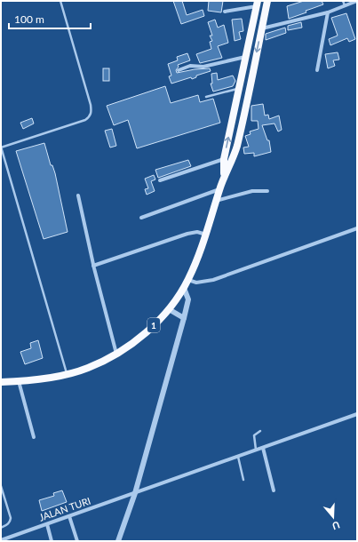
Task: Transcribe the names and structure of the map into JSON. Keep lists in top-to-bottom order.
{
  "streets": {
    "highway": ["1"],
    "street": ["JALAN TURI"]
  },
  "scale_bar": "100 m",
  "north": "bottom"
}
